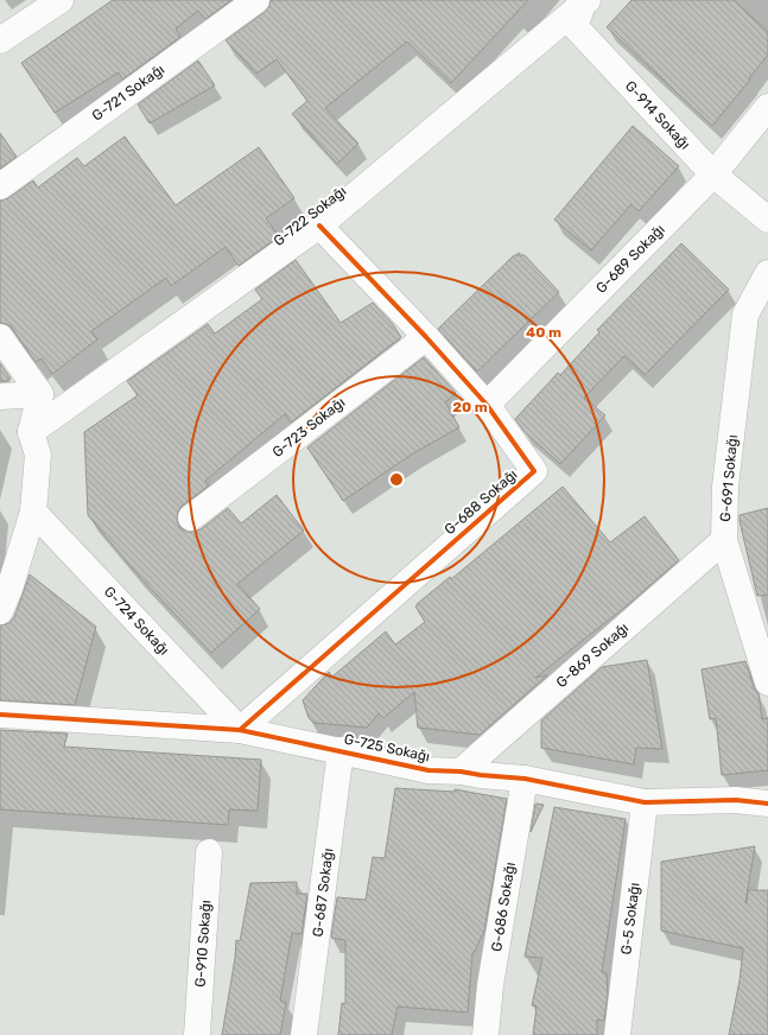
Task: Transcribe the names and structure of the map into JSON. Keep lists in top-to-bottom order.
{
  "streets": {
    "street": [
      "G-721 Sokağı",
      "G-914 Sokağı",
      "G-722 Sokağı",
      "G-689 Sokağı",
      "G-723 Sokağı",
      "G-691 Sokağı",
      "G-688 Sokağı",
      "G-724 Sokağı",
      "G-869 Sokağı",
      "G-725 Sokağı",
      "G-687 Sokağı",
      "G-686 Sokağı",
      "G-5 Sokağı",
      "G-910 Sokağı"
    ]
  },
  "crossings": [
    ["G-914 Sokağı", "G-722 Sokağı"],
    ["G-914 Sokağı", "G-689 Sokağı"],
    ["G-722 Sokağı", "G-688 Sokağı"],
    ["G-689 Sokağı", "G-688 Sokağı"],
    ["G-723 Sokağı", "G-688 Sokağı"],
    ["G-691 Sokağı", "G-869 Sokağı"],
    ["G-688 Sokağı", "G-724 Sokağı"],
    ["G-688 Sokağı", "G-725 Sokağı"],
    ["G-724 Sokağı", "G-725 Sokağı"],
    ["G-869 Sokağı", "G-725 Sokağı"],
    ["G-725 Sokağı", "G-687 Sokağı"],
    ["G-725 Sokağı", "G-686 Sokağı"],
    ["G-725 Sokağı", "G-5 Sokağı"]
  ],
  "rings": ["40 m", "20 m"]
}
